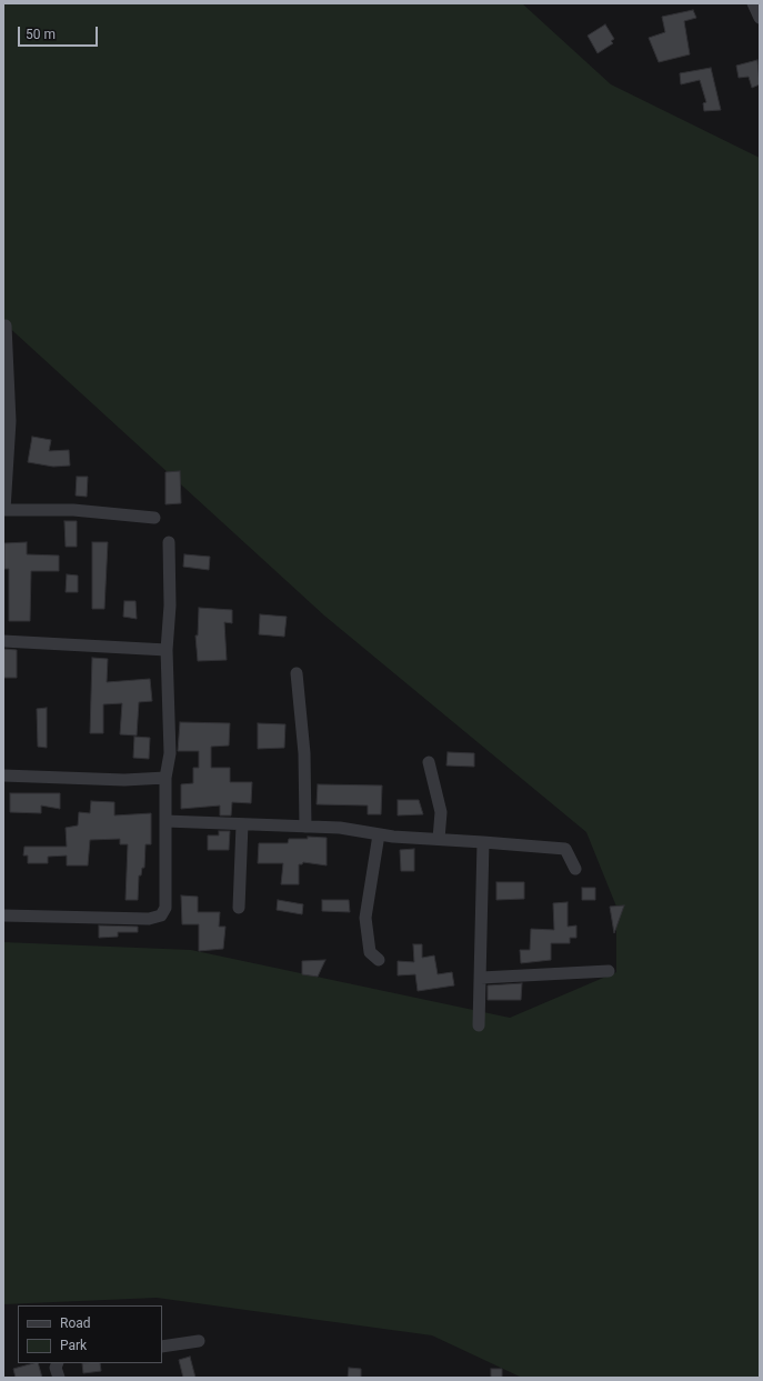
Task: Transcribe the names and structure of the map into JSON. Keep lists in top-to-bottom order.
{
  "legend": ["Road", "Park"],
  "scale_bar": "50 m"
}
